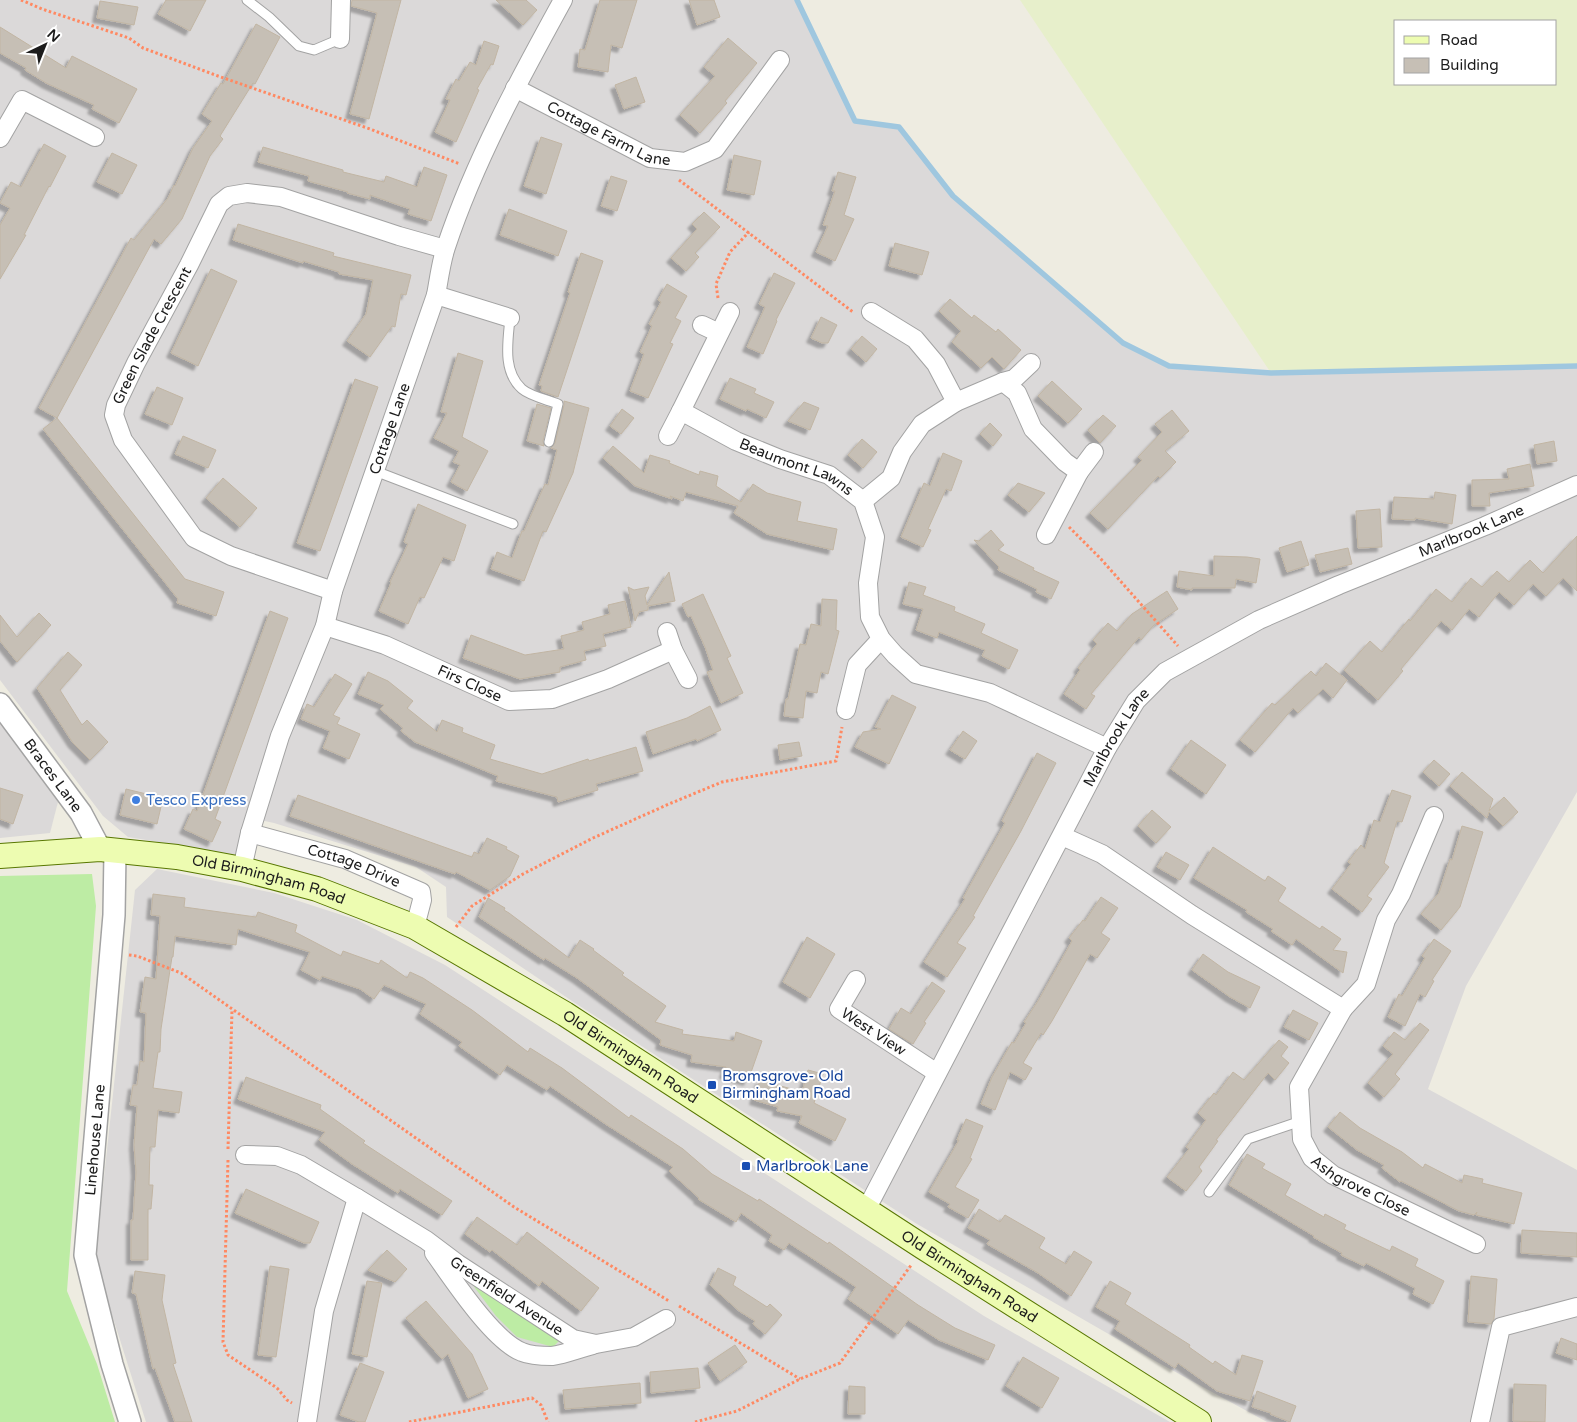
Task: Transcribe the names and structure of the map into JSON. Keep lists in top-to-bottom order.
{
  "streets": {
    "main road": ["Old Birmingham Road"],
    "street": [
      "Cottage Farm Lane",
      "Green Slade Crescent",
      "Cottage Lane",
      "Beaumont Lawns",
      "Marlbrook Lane",
      "Firs Close",
      "Braces Lane",
      "Cottage Drive",
      "West View",
      "Linehouse Lane",
      "Ashgrove Close",
      "Greenfield Avenue"
    ]
  },
  "crossings": [
    ["Cottage Farm Lane", "Cottage Lane"],
    ["Green Slade Crescent", "Cottage Lane"],
    ["Cottage Lane", "Firs Close"],
    ["Cottage Lane", "Cottage Drive"],
    ["Cottage Lane", "Old Birmingham Road"],
    ["Beaumont Lawns", "Marlbrook Lane"],
    ["Marlbrook Lane", "Old Birmingham Road"],
    ["Marlbrook Lane", "West View"],
    ["Braces Lane", "Old Birmingham Road"],
    ["Braces Lane", "Linehouse Lane"],
    ["Cottage Drive", "Old Birmingham Road"],
    ["Old Birmingham Road", "Linehouse Lane"]
  ],
  "places": {
    "other": ["Tesco Express"],
    "transit": ["Bromsgrove- Old Birmingham Road", "Marlbrook Lane"]
  },
  "legend": ["Road", "Building"],
  "north": "top right"
}
